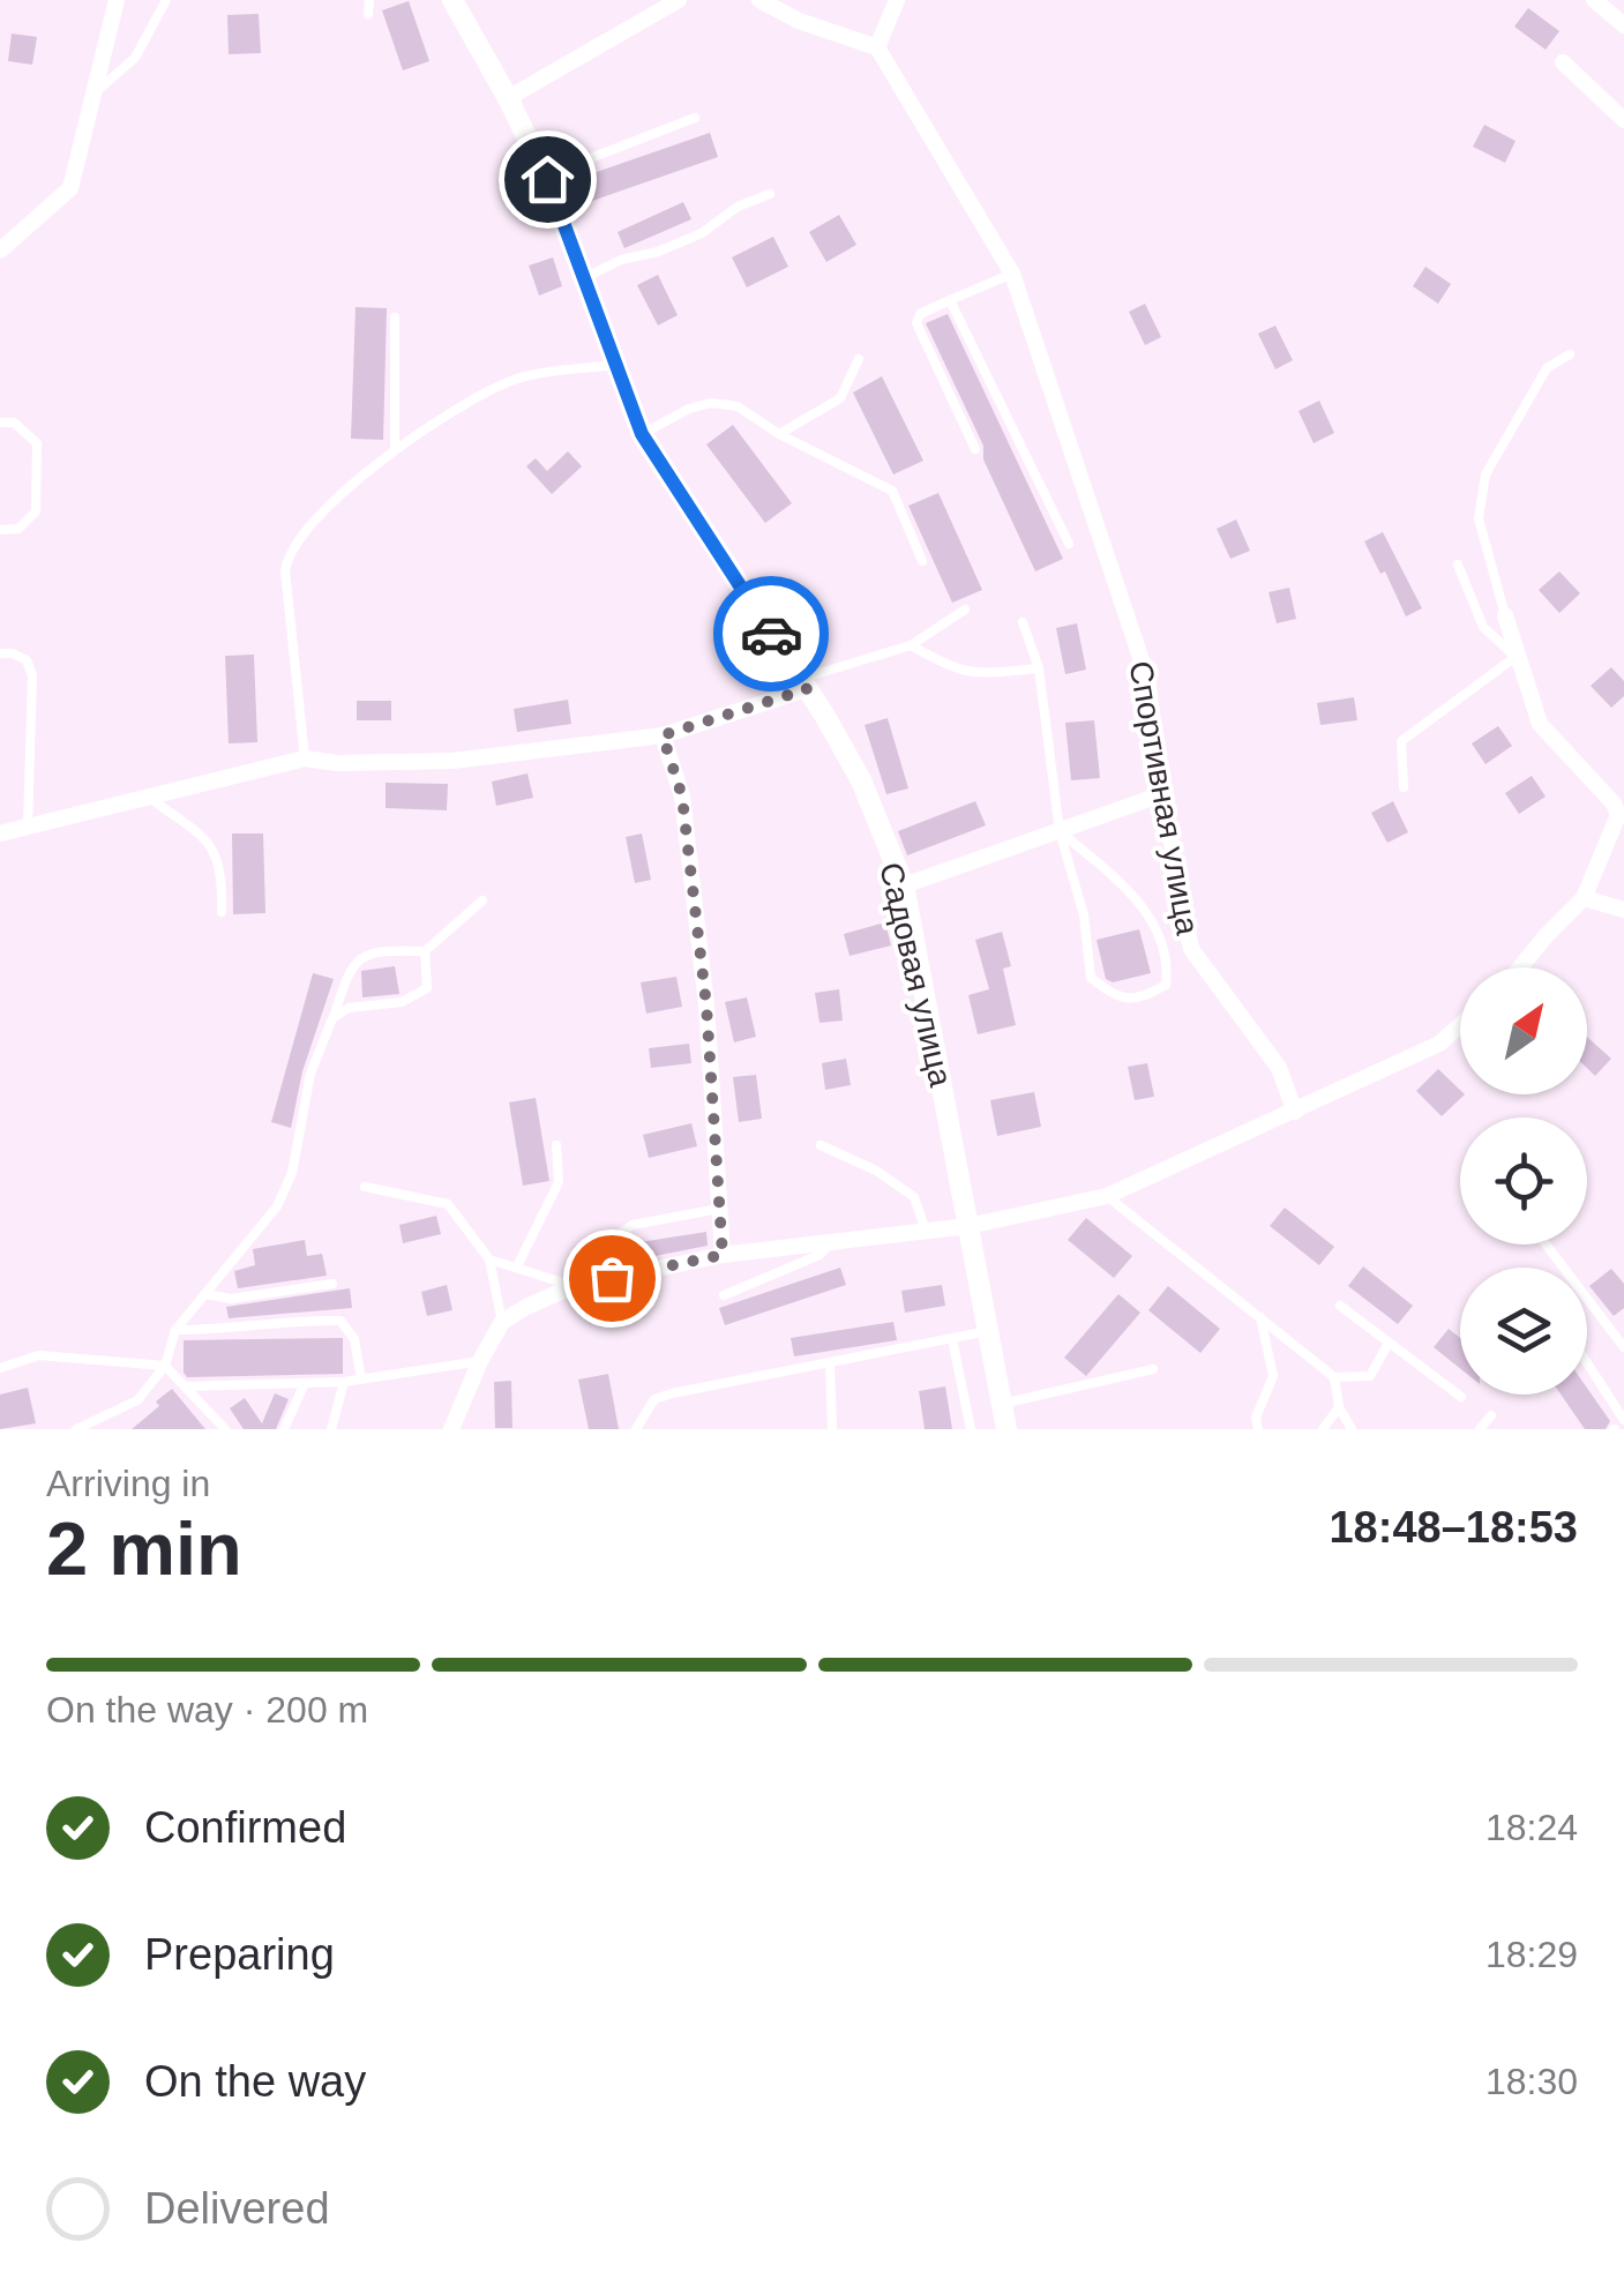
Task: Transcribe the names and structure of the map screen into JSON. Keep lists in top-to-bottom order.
{
  "streets": {
    "street": ["Спортивная улица", "Садовая улица"]
  },
  "north": "top right",
  "page": {
    "heading": ["2 min", "Arriving in", "18:48–18:53"],
    "bar": "On the way · 200 m",
    "list": [
      ["Confirmed", "18:24"],
      ["Preparing", "18:29"],
      ["On the way", "18:30"],
      "Delivered"
    ]
  }
}
